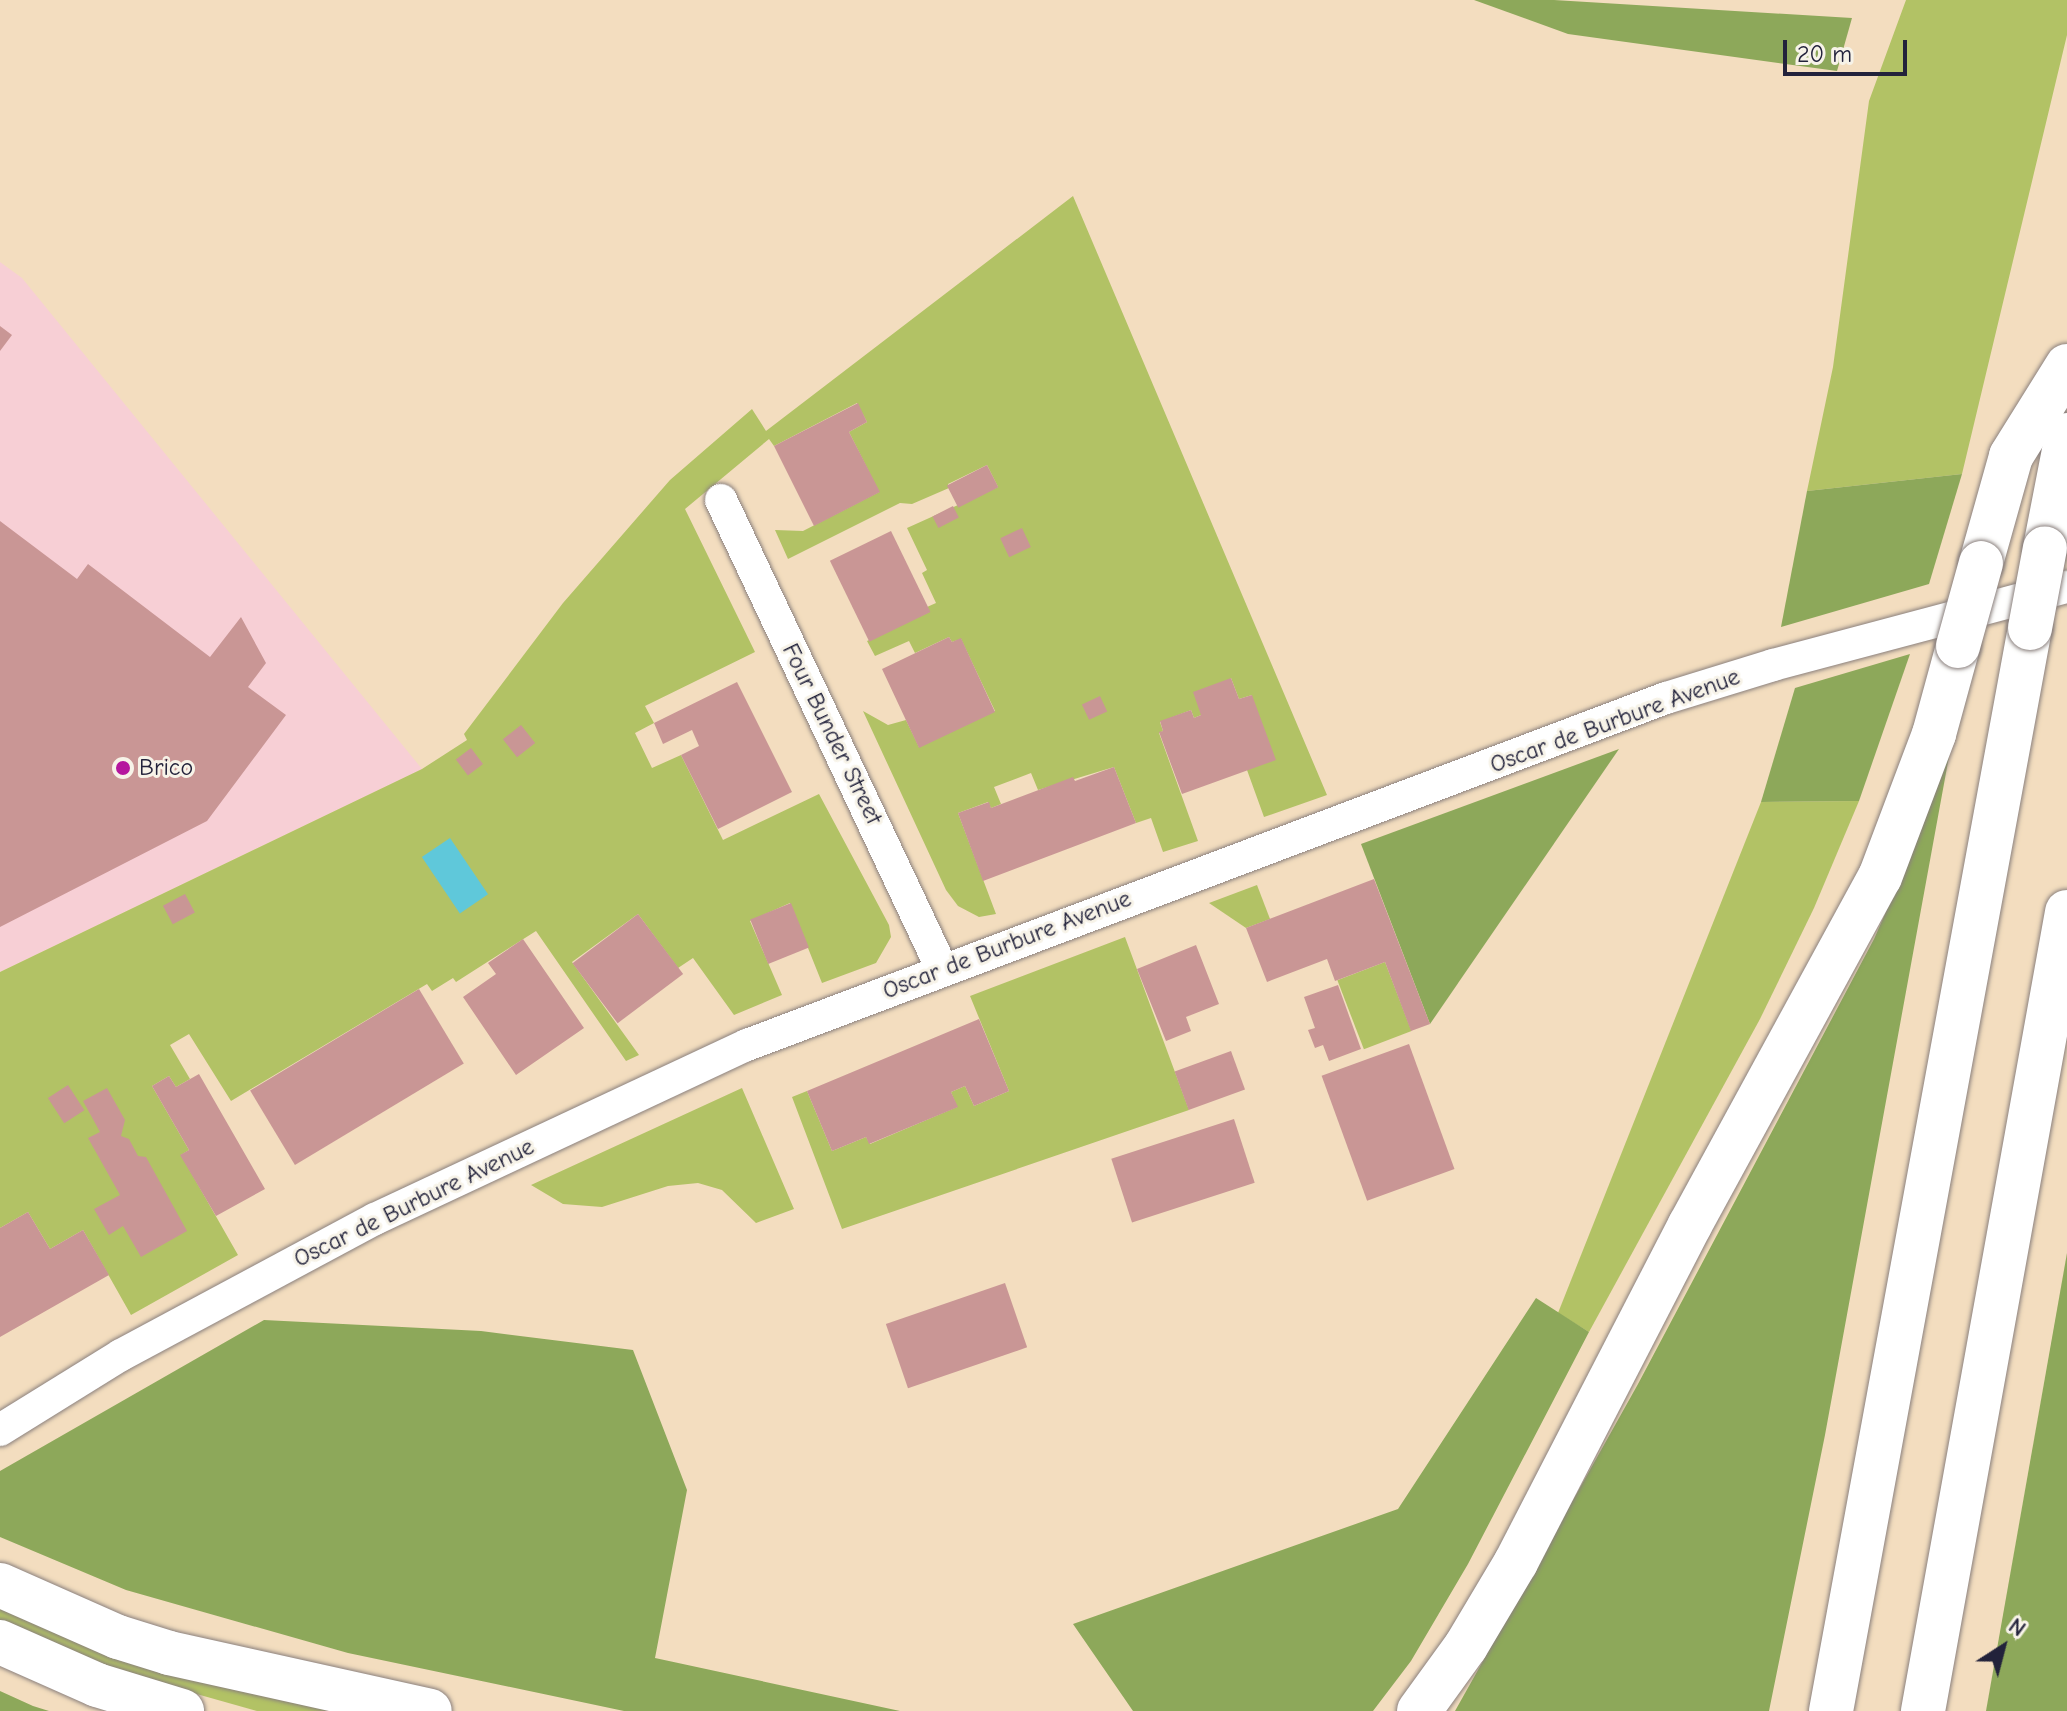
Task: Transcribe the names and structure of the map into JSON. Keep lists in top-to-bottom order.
{
  "streets": {
    "street": ["Oscar de Burbure Avenue", "Four Bunder Street"]
  },
  "crossings": [
    ["Oscar de Burbure Avenue", "Four Bunder Street"]
  ],
  "places": ["Brico"],
  "scale_bar": "20 m",
  "north": "top right"
}
